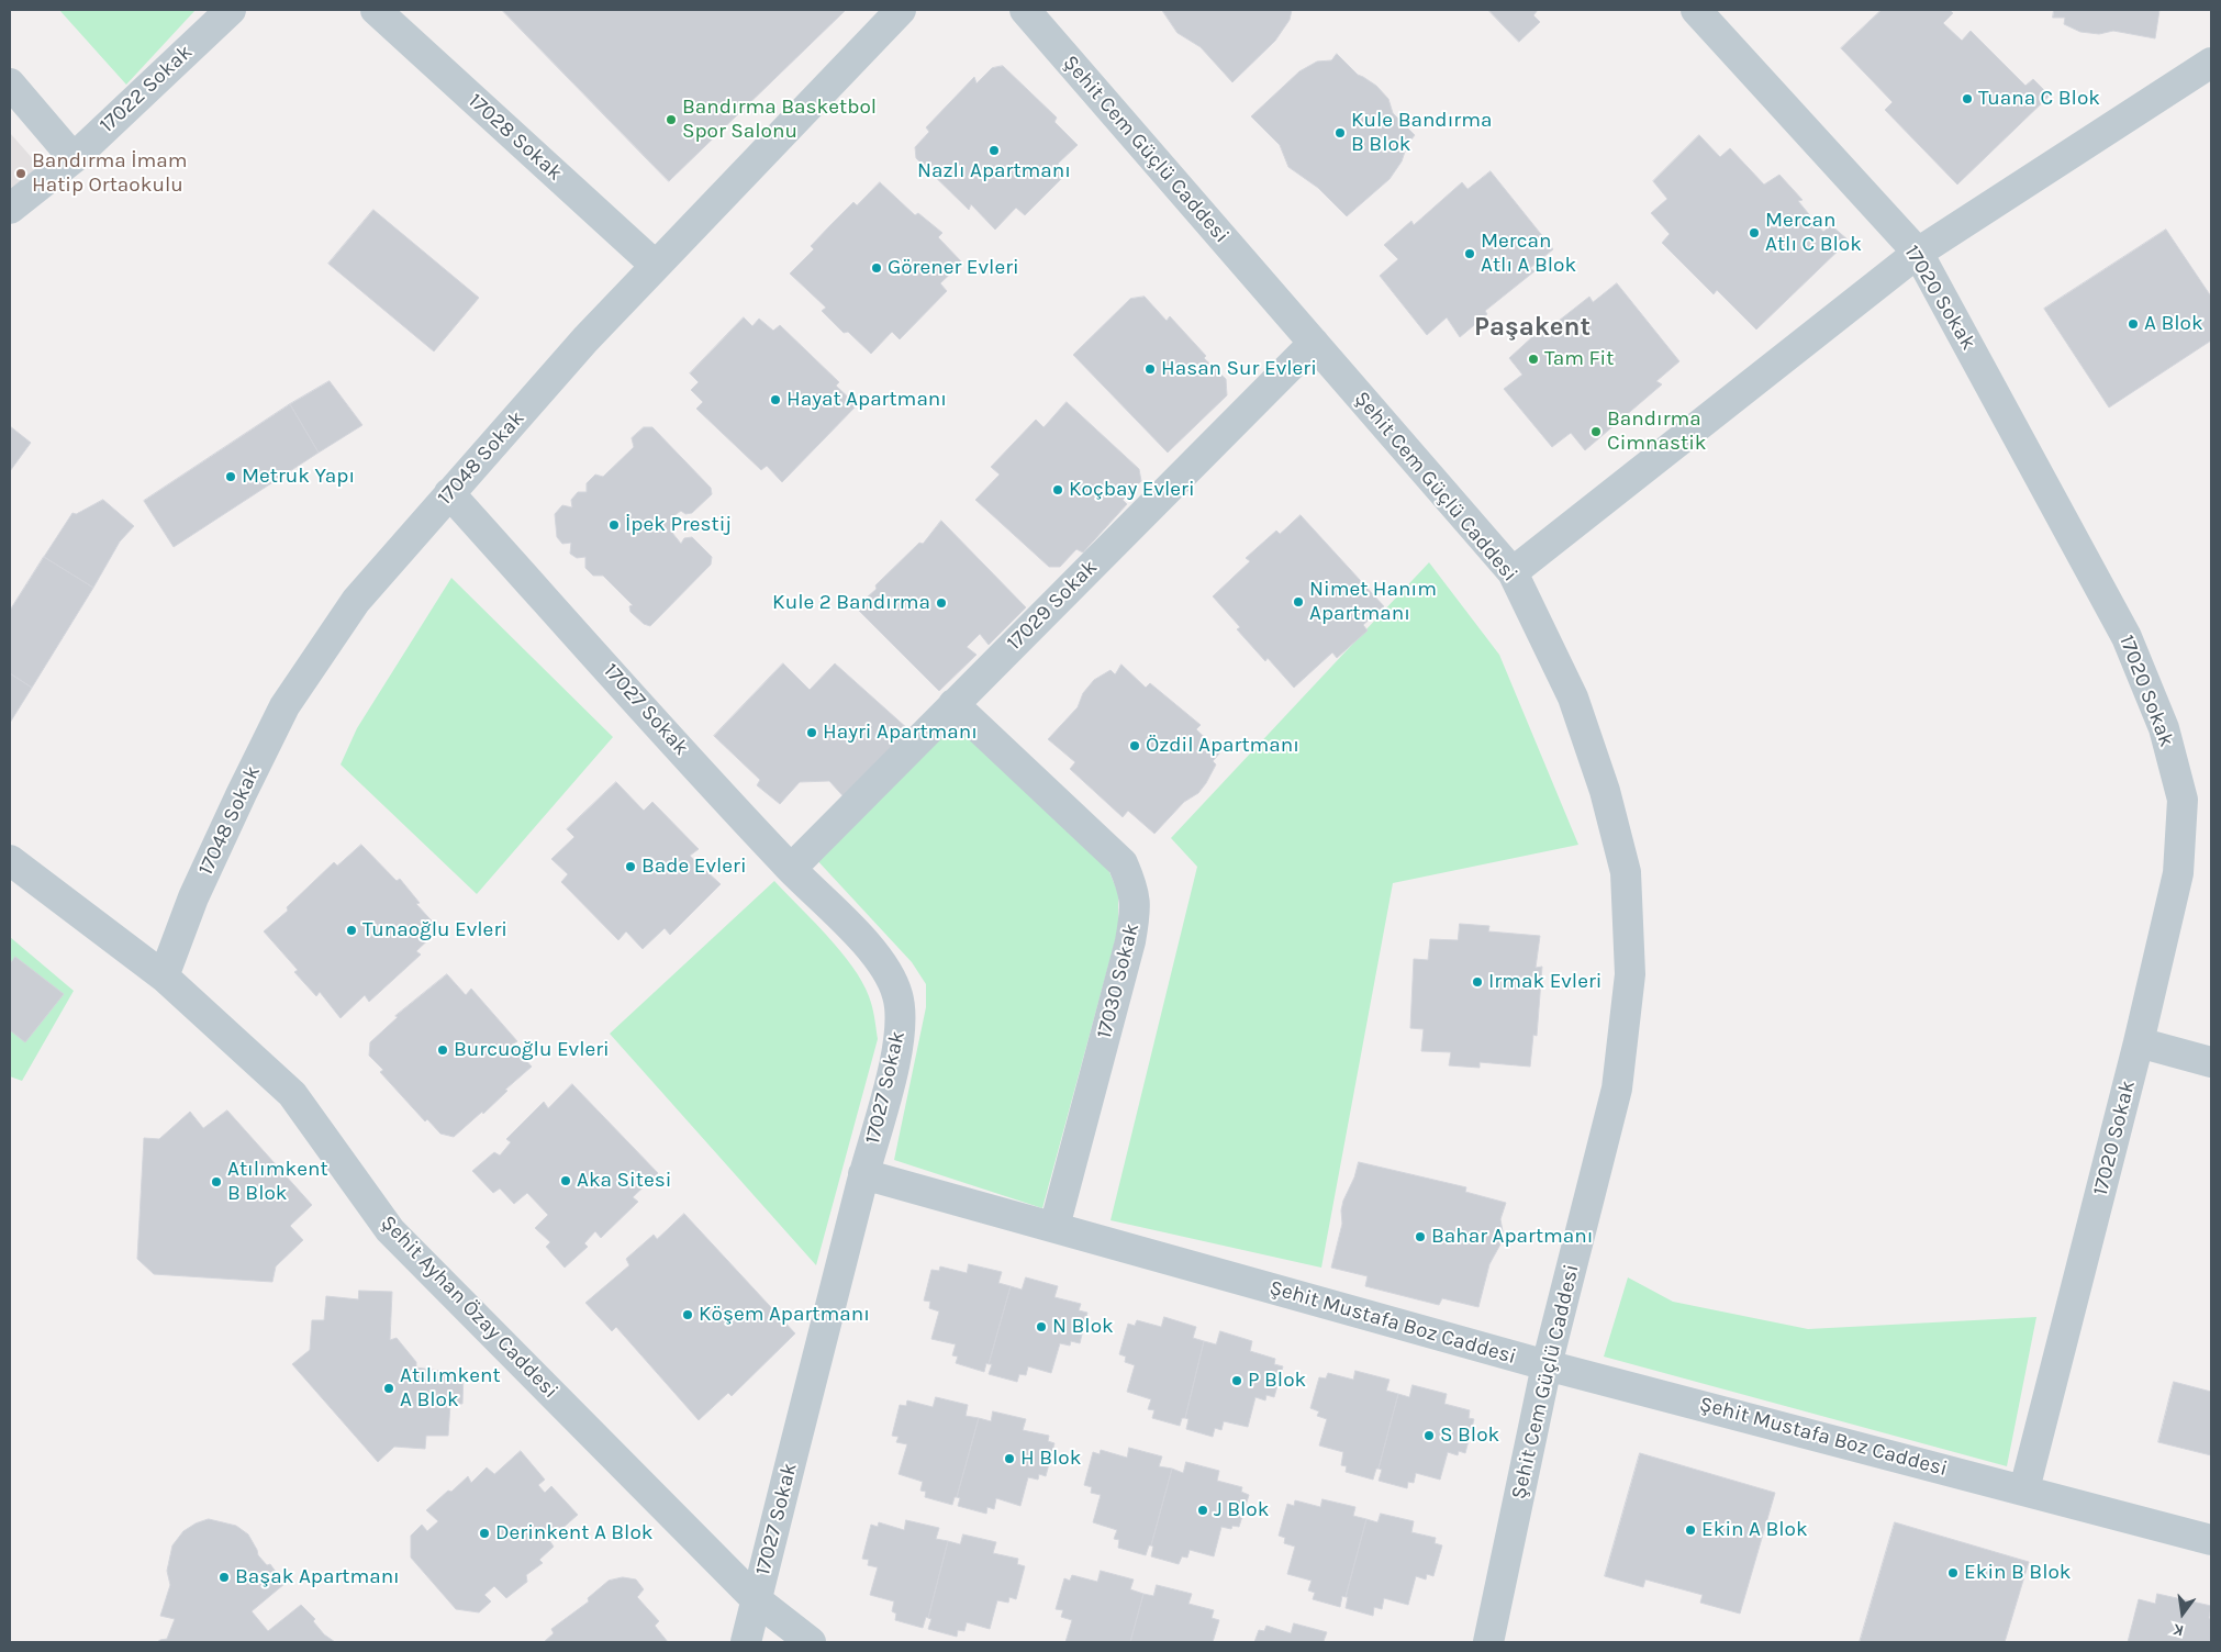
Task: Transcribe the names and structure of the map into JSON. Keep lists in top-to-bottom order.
{
  "streets": {
    "street": [
      "17022 Sokak",
      "17028 Sokak",
      "Şehit Cem Güçlü Caddesi",
      "17020 Sokak",
      "17048 Sokak",
      "17029 Sokak",
      "17027 Sokak",
      "17030 Sokak",
      "Şehit Ayhan Özay Caddesi",
      "Şehit Mustafa Boz Caddesi"
    ]
  },
  "crossings": [
    ["17028 Sokak", "17048 Sokak"],
    ["Şehit Cem Güçlü Caddesi", "17029 Sokak"],
    ["Şehit Cem Güçlü Caddesi", "Şehit Mustafa Boz Caddesi"],
    ["17020 Sokak", "Şehit Mustafa Boz Caddesi"],
    ["17048 Sokak", "17027 Sokak"],
    ["17048 Sokak", "Şehit Ayhan Özay Caddesi"],
    ["17029 Sokak", "17027 Sokak"],
    ["17029 Sokak", "17030 Sokak"],
    ["17027 Sokak", "Şehit Ayhan Özay Caddesi"],
    ["17027 Sokak", "Şehit Mustafa Boz Caddesi"],
    ["17030 Sokak", "Şehit Mustafa Boz Caddesi"]
  ],
  "districts": ["Paşakent"],
  "places": [
    "Tuana C Blok",
    "Bandırma Basketbol Spor Salonu",
    "Kule Bandırma B Blok",
    "Nazlı Apartmanı",
    "Bandırma İmam Hatip Ortaokulu",
    "Mercan Atlı C Blok",
    "Mercan Atlı A Blok",
    "Görener Evleri",
    "A Blok",
    "Tam Fit",
    "Hasan Sur Evleri",
    "Hayat Apartmanı",
    "Bandırma Cimnastik",
    "Metruk Yapı",
    "Koçbay Evleri",
    "İpek Prestij",
    "Nimet Hanım Apartmanı",
    "Kule 2 Bandırma",
    "Hayri Apartmanı",
    "Özdil Apartmanı",
    "Bade Evleri",
    "Tunaoğlu Evleri",
    "Irmak Evleri",
    "Burcuoğlu Evleri",
    "Aka Sitesi",
    "Atılımkent B Blok",
    "Bahar Apartmanı",
    "Köşem Apartmanı",
    "N Blok",
    "P Blok",
    "Atılımkent A Blok",
    "S Blok",
    "H Blok",
    "J Blok",
    "Ekin A Blok",
    "Derinkent A Blok",
    "Ekin B Blok",
    "Başak Apartmanı"
  ],
  "north": "bottom"
}
